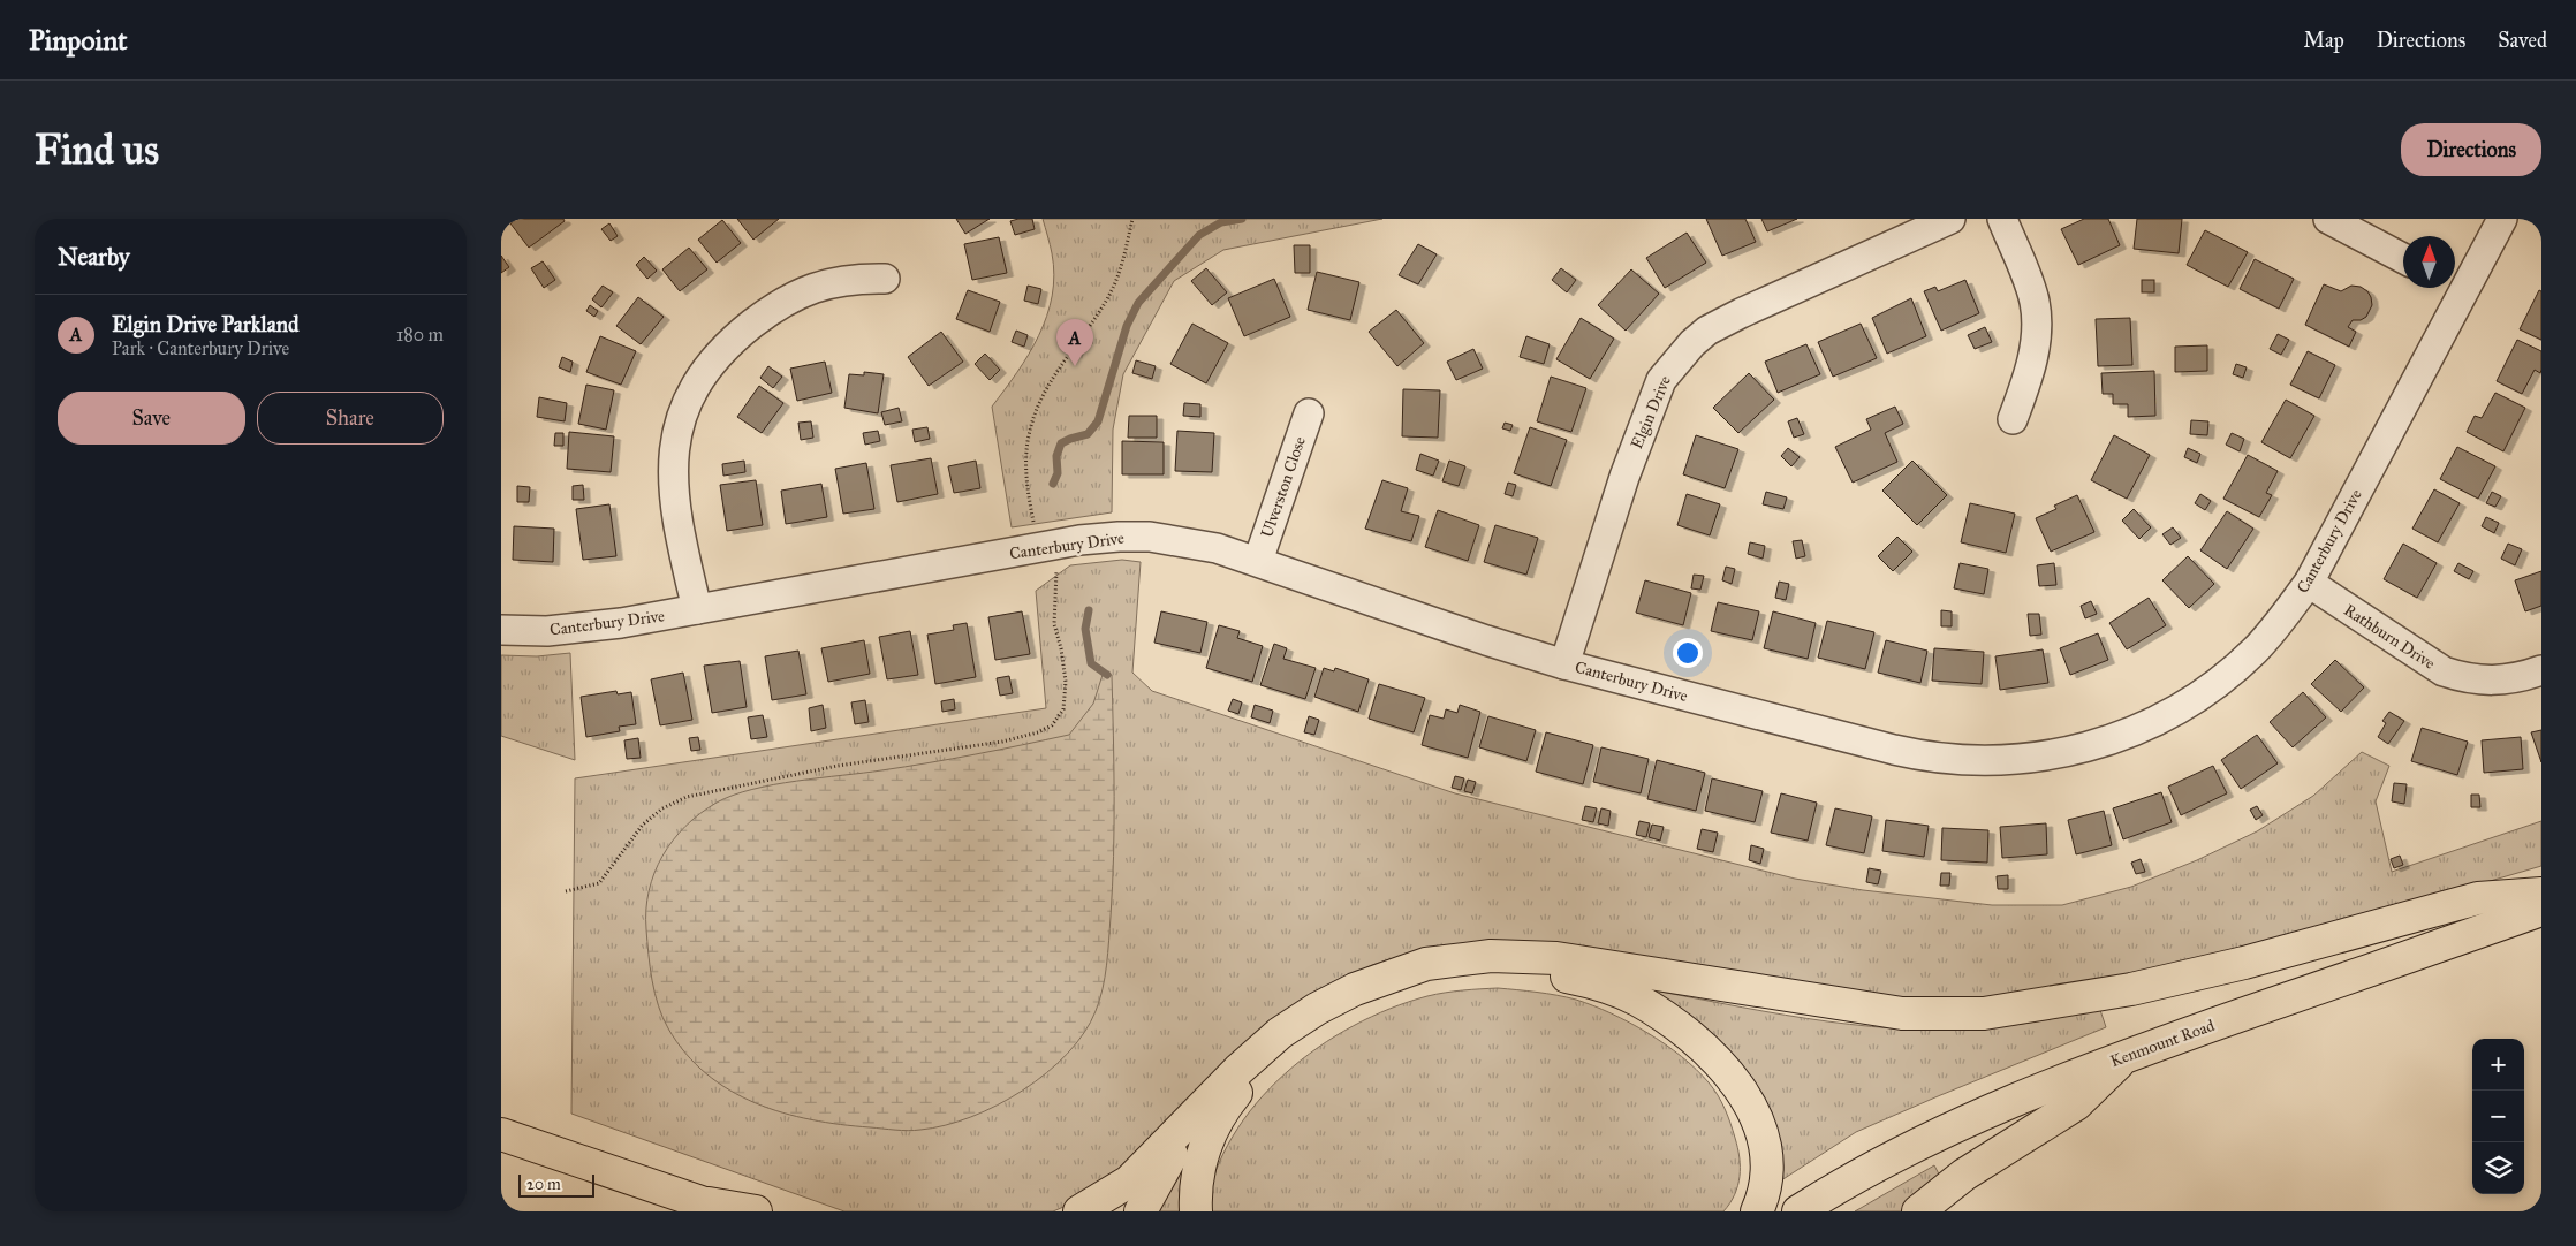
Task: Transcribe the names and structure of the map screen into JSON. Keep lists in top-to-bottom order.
{
  "streets": {
    "main road": ["Kenmount Road"],
    "street": [
      "Elgin Drive",
      "Ulverston Close",
      "Canterbury Drive",
      "Rathburn Drive"
    ]
  },
  "crossings": [
    ["Elgin Drive", "Canterbury Drive"],
    ["Ulverston Close", "Canterbury Drive"],
    ["Canterbury Drive", "Rathburn Drive"]
  ],
  "scale_bar": "20 m",
  "north": "top",
  "page": {
    "header": "Pinpoint",
    "nav": ["Map", "Directions", "Saved"],
    "buttons": [
      "Directions",
      ["Save", "Share"]
    ],
    "title": "Find us",
    "heading": "Nearby",
    "list": [
      {
        "mark": "A",
        "name": "Elgin Drive Parkland",
        "note": "Park · Canterbury Drive",
        "value": "180 m"
      }
    ],
    "pins": "A",
    "map_buttons": ["+", "−"],
    "scale": "20 m"
  }
}
